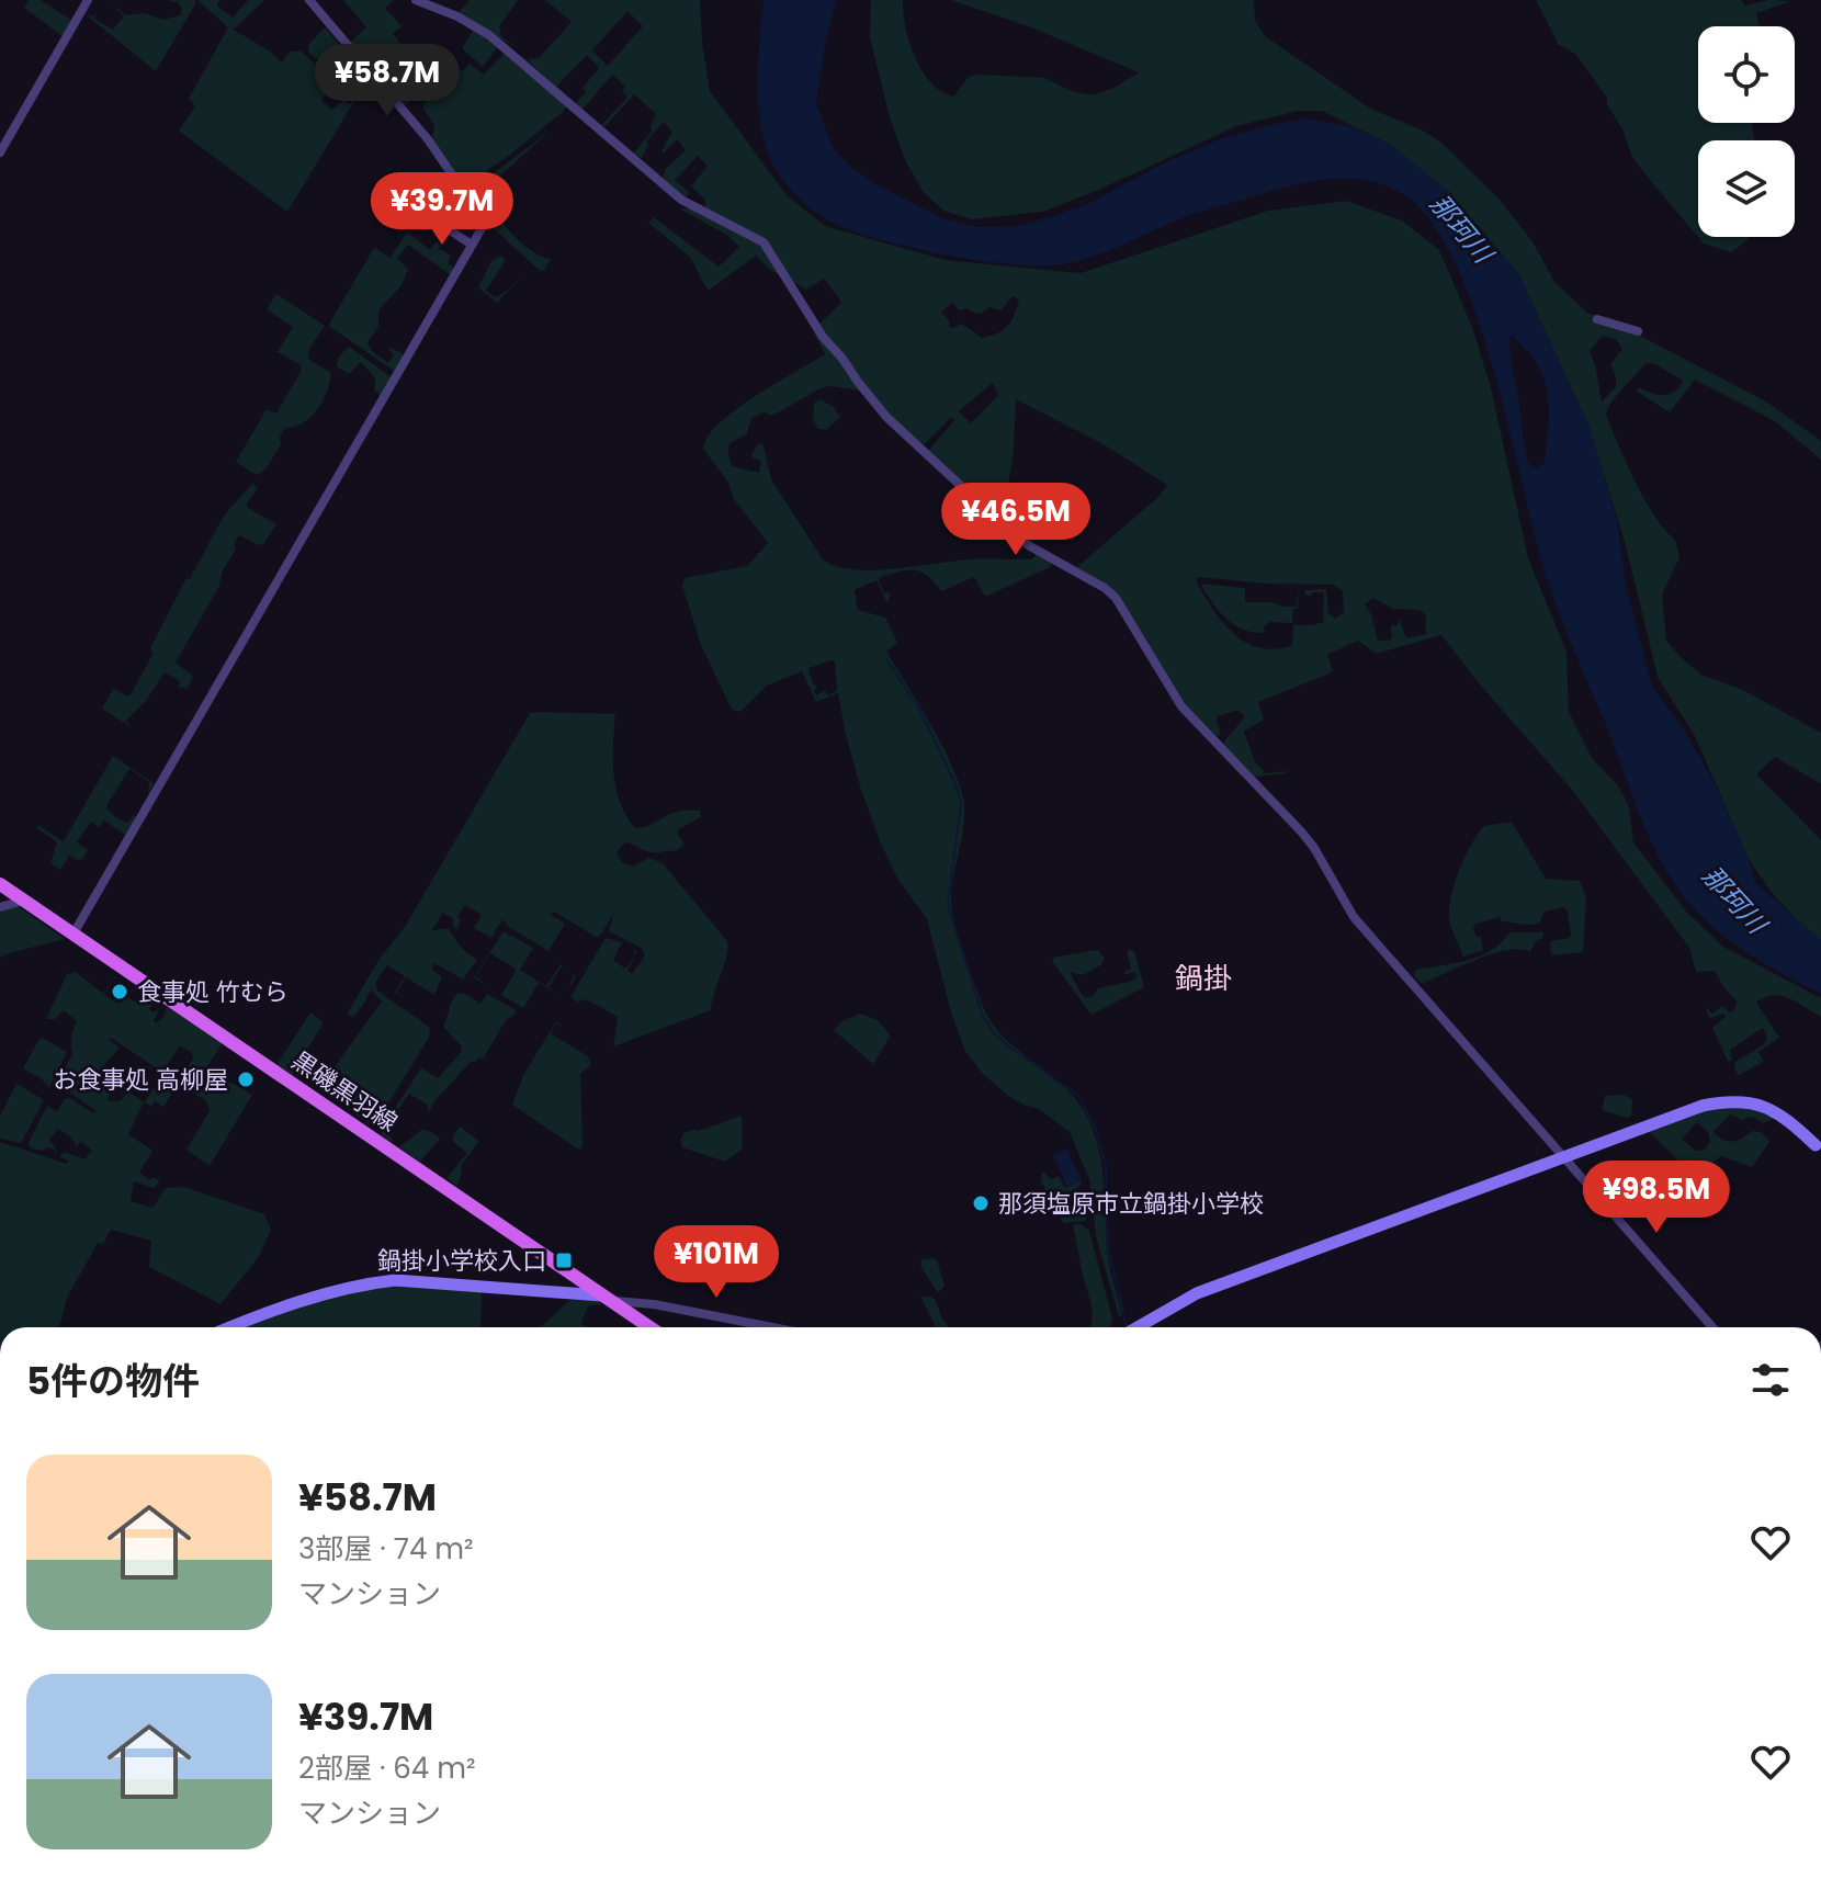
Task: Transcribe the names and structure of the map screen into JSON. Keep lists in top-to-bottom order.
{
  "streets": {
    "main road": ["黒磯黒羽線"]
  },
  "districts": ["鍋掛"],
  "water": ["那珂川"],
  "places": {
    "other": ["食事処 竹むら", "お食事処 高柳屋", "那須塩原市立鍋掛小学校"],
    "transit": ["鍋掛小学校入口"]
  },
  "page": {
    "price": [
      "¥58.7M",
      "¥39.7M",
      "¥46.5M",
      "¥98.5M",
      "¥101M"
    ],
    "heading": "5件の物件",
    "list": [
      {
        "name": "¥58.7M",
        "note": "3部屋 · 74 m² · マンション"
      },
      {
        "name": "¥39.7M",
        "note": "2部屋 · 64 m² · マンション"
      }
    ]
  }
}
